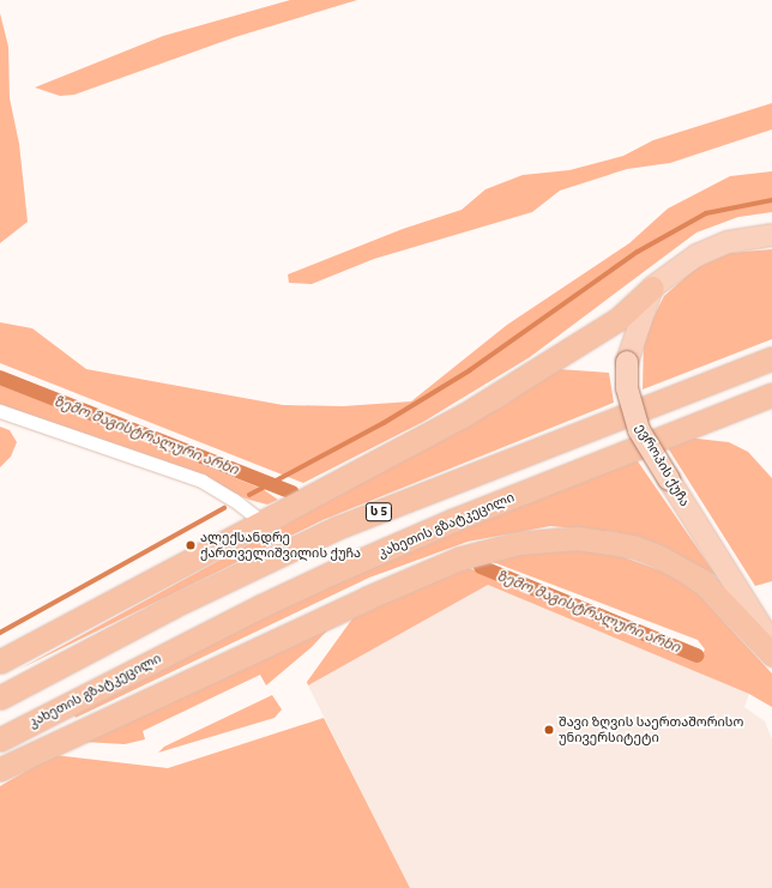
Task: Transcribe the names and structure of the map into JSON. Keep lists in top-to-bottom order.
{
  "streets": {
    "highway": ["ს 5", "კახეთის გზატკეცილი"],
    "main road": ["ევროპის ქუჩა"]
  },
  "water": ["ზემო მაგისტრალური არხი"],
  "places": ["ალექსანდრე ქართველიშვილის ქუჩა", "შავი ზღვის საერთაშორისო უნივერსიტეტი"]
}
